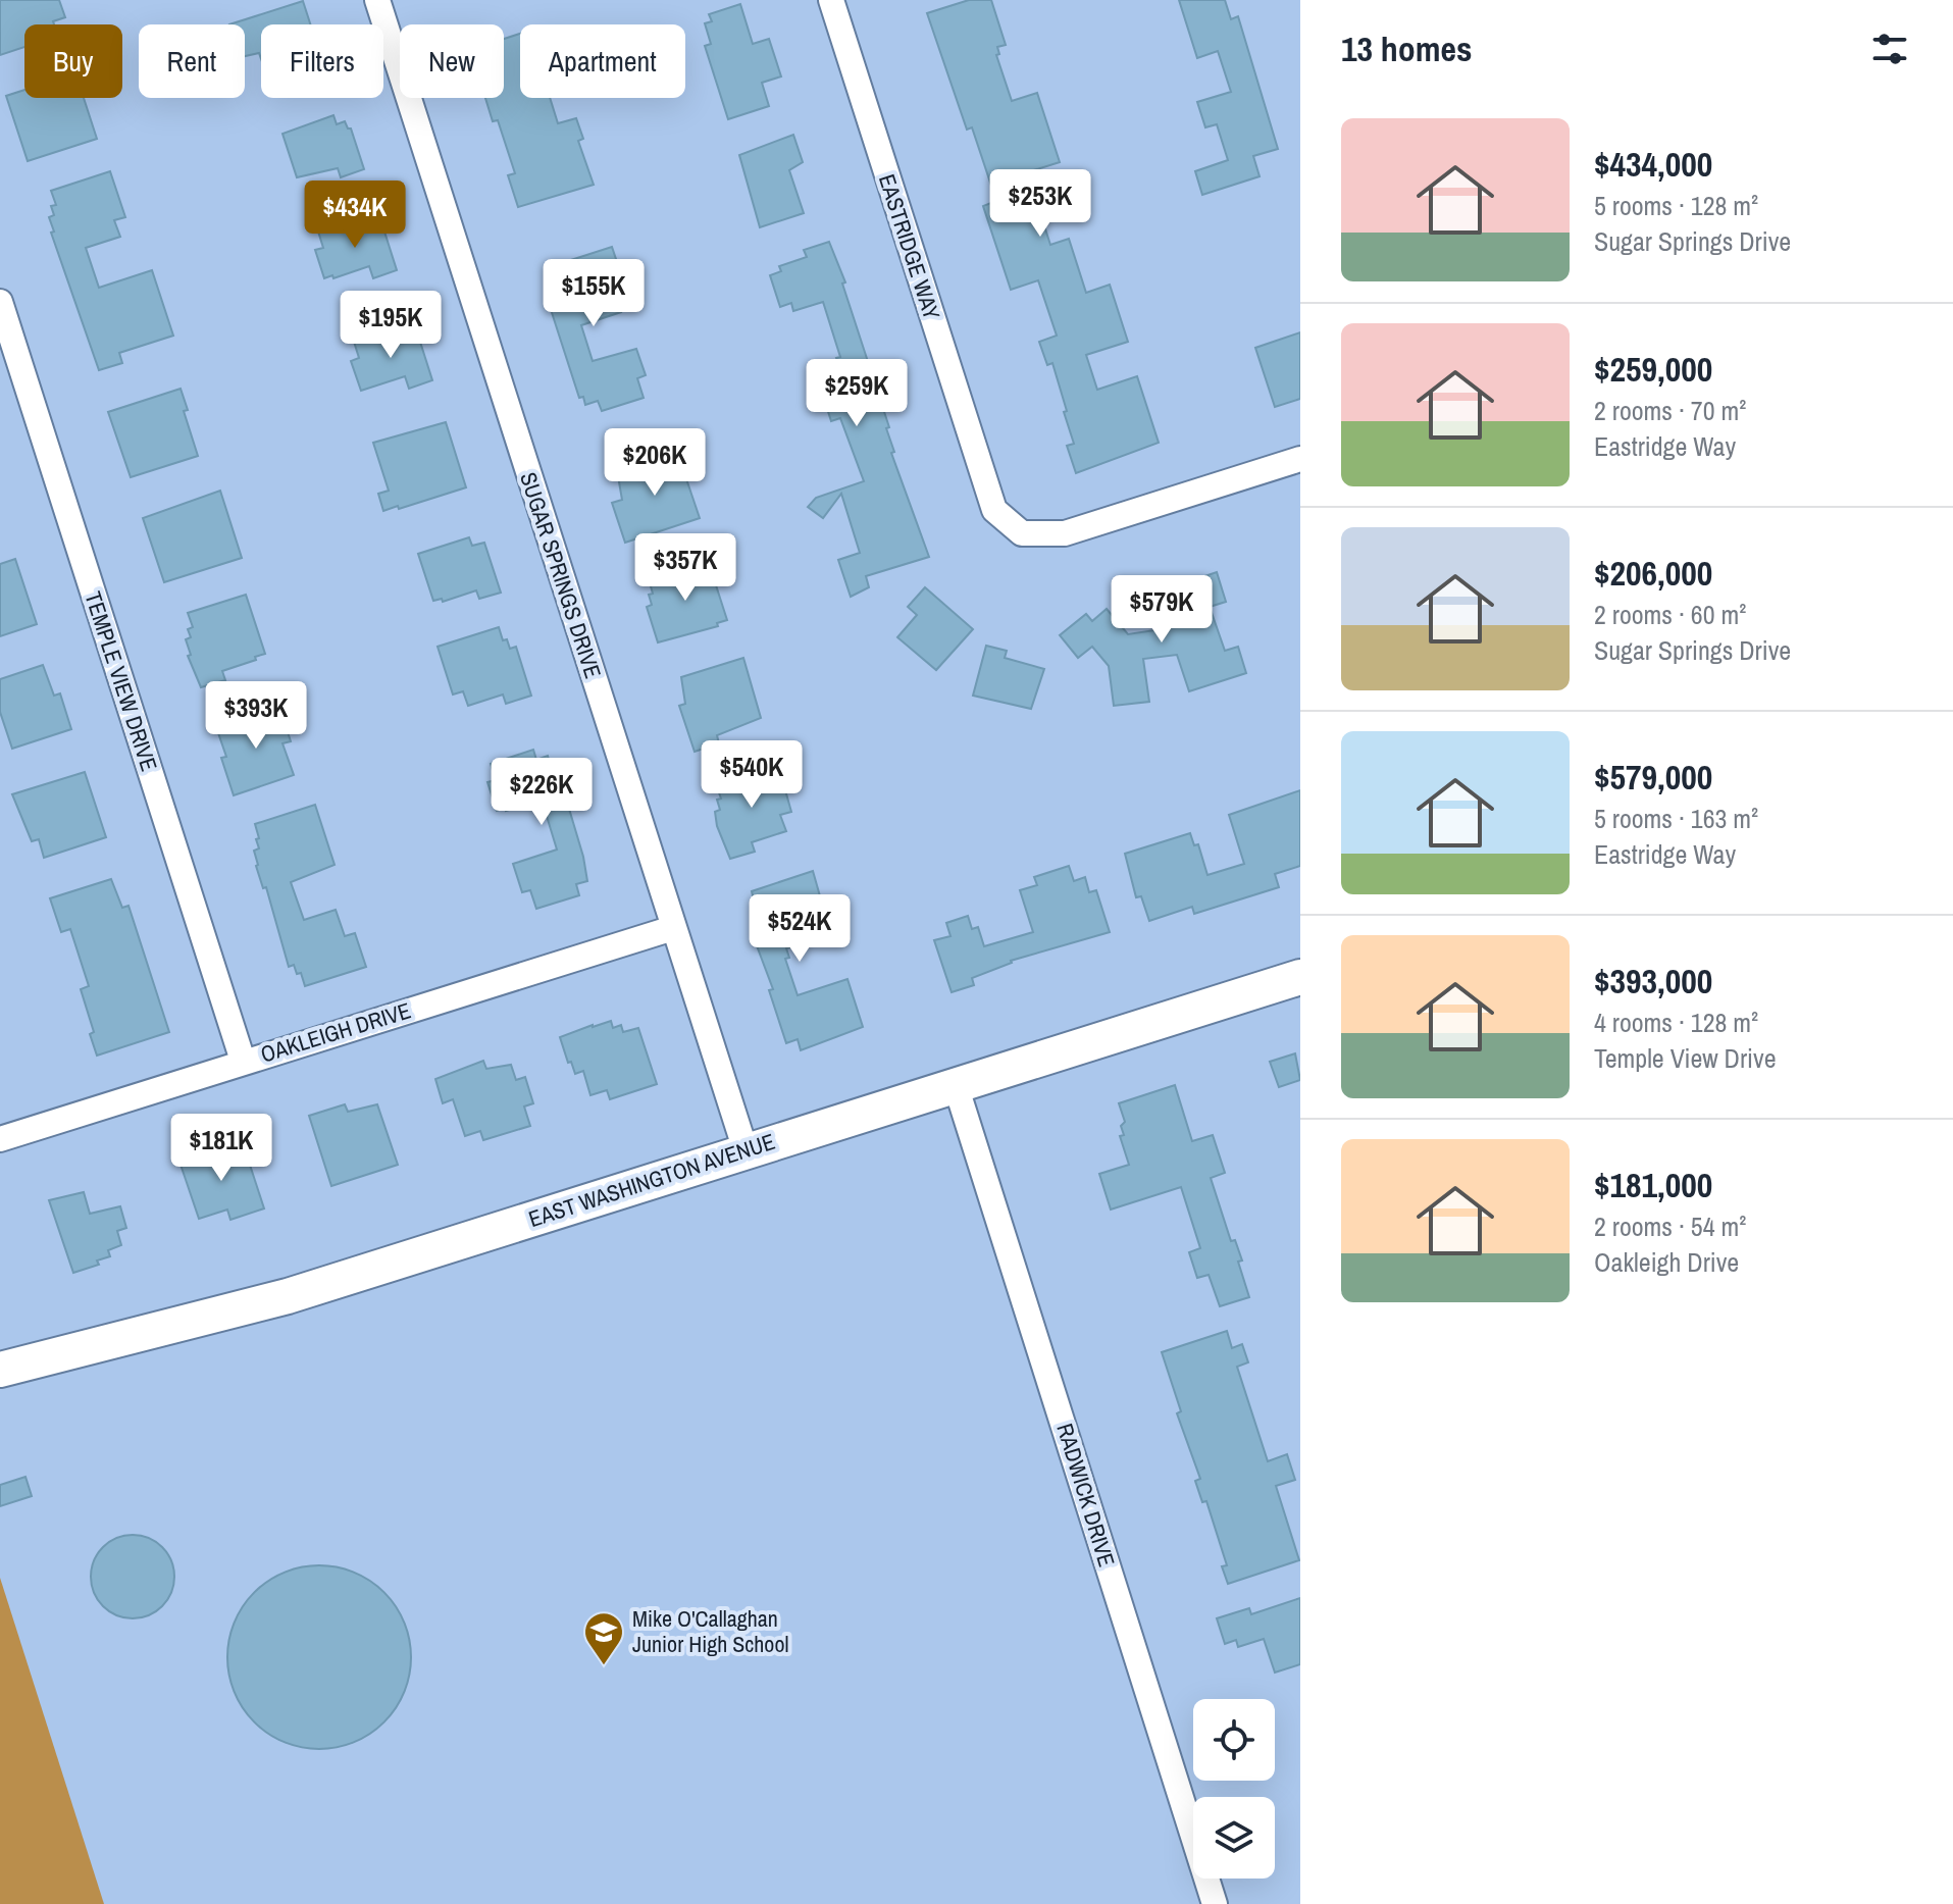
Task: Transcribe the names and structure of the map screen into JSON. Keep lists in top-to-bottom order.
{
  "streets": {
    "street": [
      "EASTRIDGE WAY",
      "SUGAR SPRINGS DRIVE",
      "TEMPLE VIEW DRIVE",
      "OAKLEIGH DRIVE",
      "EAST WASHINGTON AVENUE",
      "RADWICK DRIVE"
    ]
  },
  "crossings": [
    ["SUGAR SPRINGS DRIVE", "OAKLEIGH DRIVE"],
    ["SUGAR SPRINGS DRIVE", "EAST WASHINGTON AVENUE"],
    ["TEMPLE VIEW DRIVE", "OAKLEIGH DRIVE"],
    ["EAST WASHINGTON AVENUE", "RADWICK DRIVE"]
  ],
  "places": {
    "school or university": ["Mike O'Callaghan Junior High School"]
  },
  "page": {
    "heading": "13 homes",
    "chip": [
      "Buy",
      "Rent",
      "Filters",
      "New",
      "Apartment"
    ],
    "list": [
      {
        "name": "$434,000",
        "note": "5 rooms · 128 m² · Sugar Springs Drive"
      },
      {
        "name": "$259,000",
        "note": "2 rooms · 70 m² · Eastridge Way"
      },
      {
        "name": "$206,000",
        "note": "2 rooms · 60 m² · Sugar Springs Drive"
      },
      {
        "name": "$579,000",
        "note": "5 rooms · 163 m² · Eastridge Way"
      },
      {
        "name": "$393,000",
        "note": "4 rooms · 128 m² · Temple View Drive"
      },
      {
        "name": "$181,000",
        "note": "2 rooms · 54 m² · Oakleigh Drive"
      }
    ],
    "price": [
      "$253K",
      "$434K",
      "$155K",
      "$195K",
      "$259K",
      "$206K",
      "$357K",
      "$579K",
      "$393K",
      "$540K",
      "$226K",
      "$524K",
      "$181K"
    ]
  }
}
